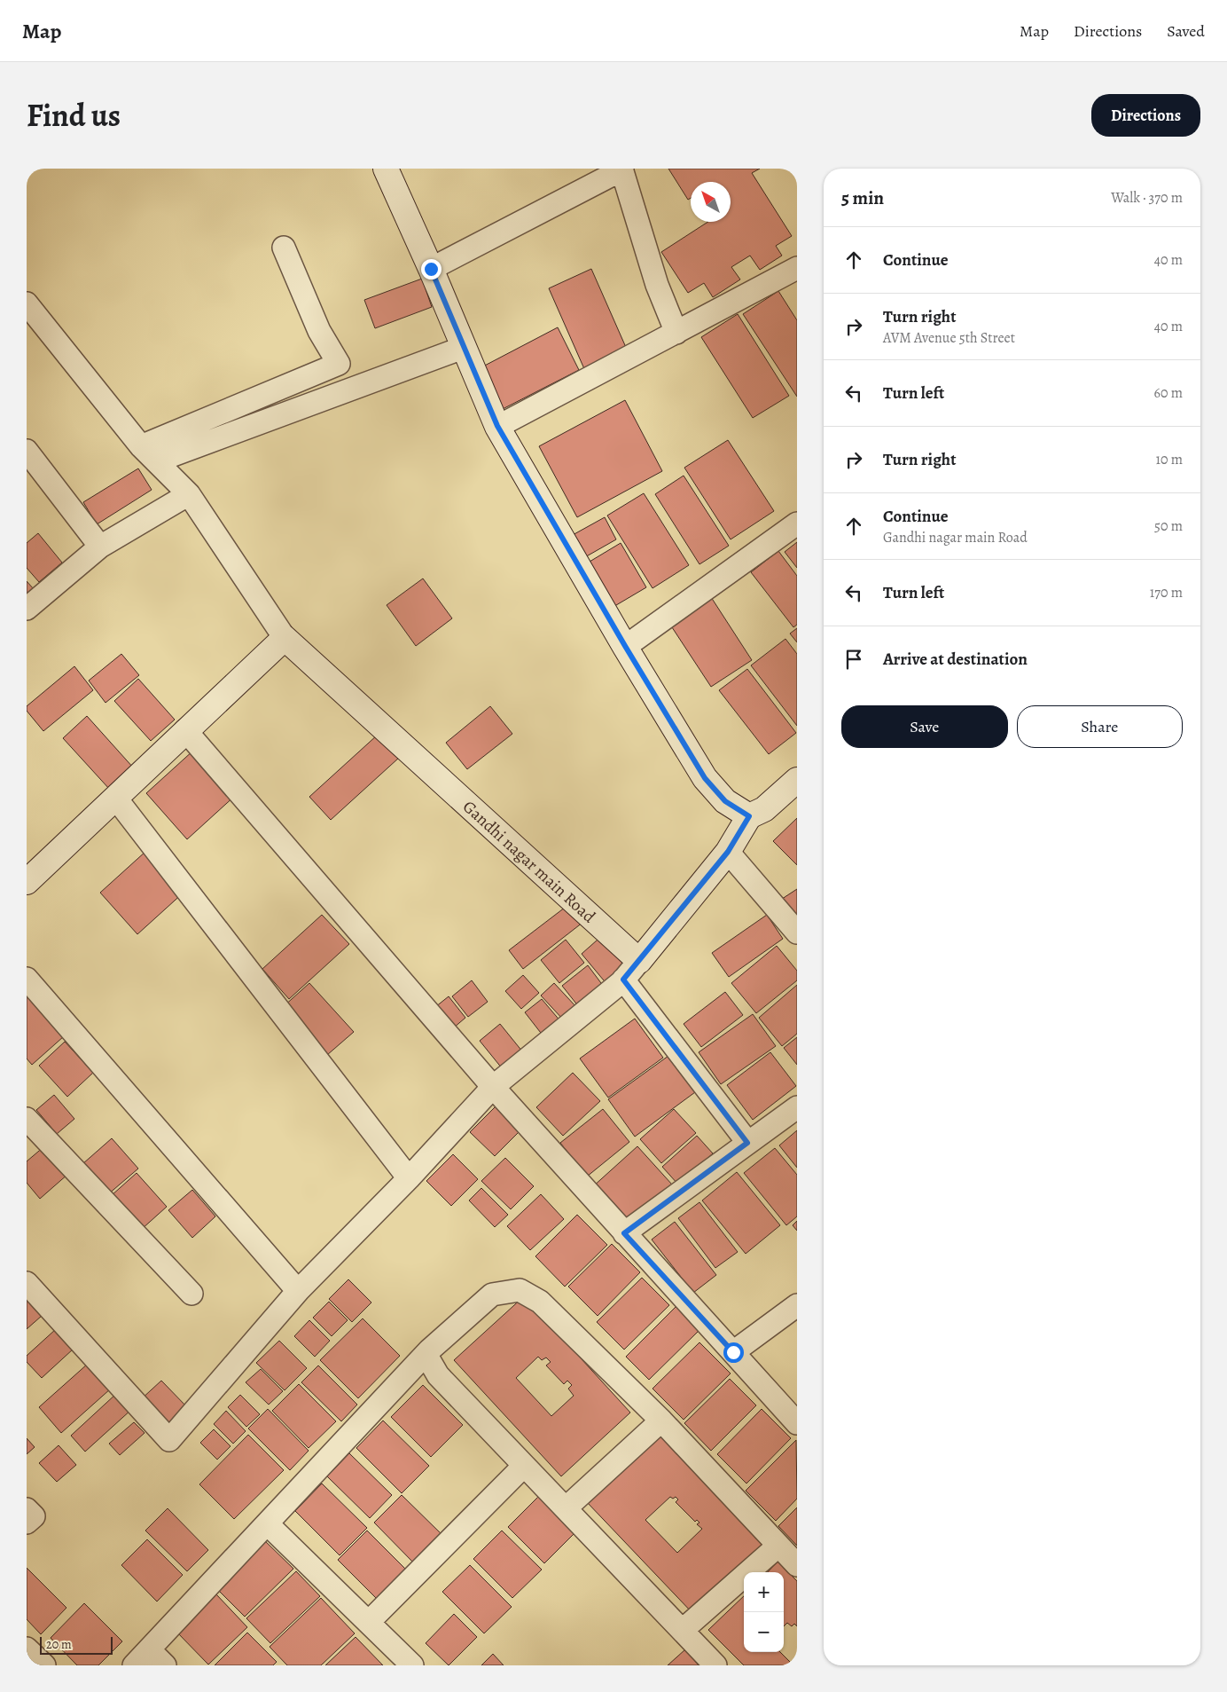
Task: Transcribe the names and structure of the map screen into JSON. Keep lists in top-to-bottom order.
{
  "streets": {
    "street": ["Gandhi nagar main Road"]
  },
  "scale_bar": "20 m",
  "north": "top left",
  "page": {
    "header": "Map",
    "nav": ["Map", "Directions", "Saved"],
    "title": "Find us",
    "buttons": [
      "Directions",
      ["Save", "Share"]
    ],
    "heading": ["5 min", "Walk · 370 m"],
    "list": [
      ["Continue", "40 m"],
      ["Turn right", "AVM Avenue 5th Street", "40 m"],
      ["Turn left", "60 m"],
      ["Turn right", "10 m"],
      ["Continue", "Gandhi nagar main Road", "50 m"],
      ["Turn left", "170 m"],
      "Arrive at destination"
    ],
    "map_buttons": ["+", "−"],
    "scale": "20 m"
  }
}
